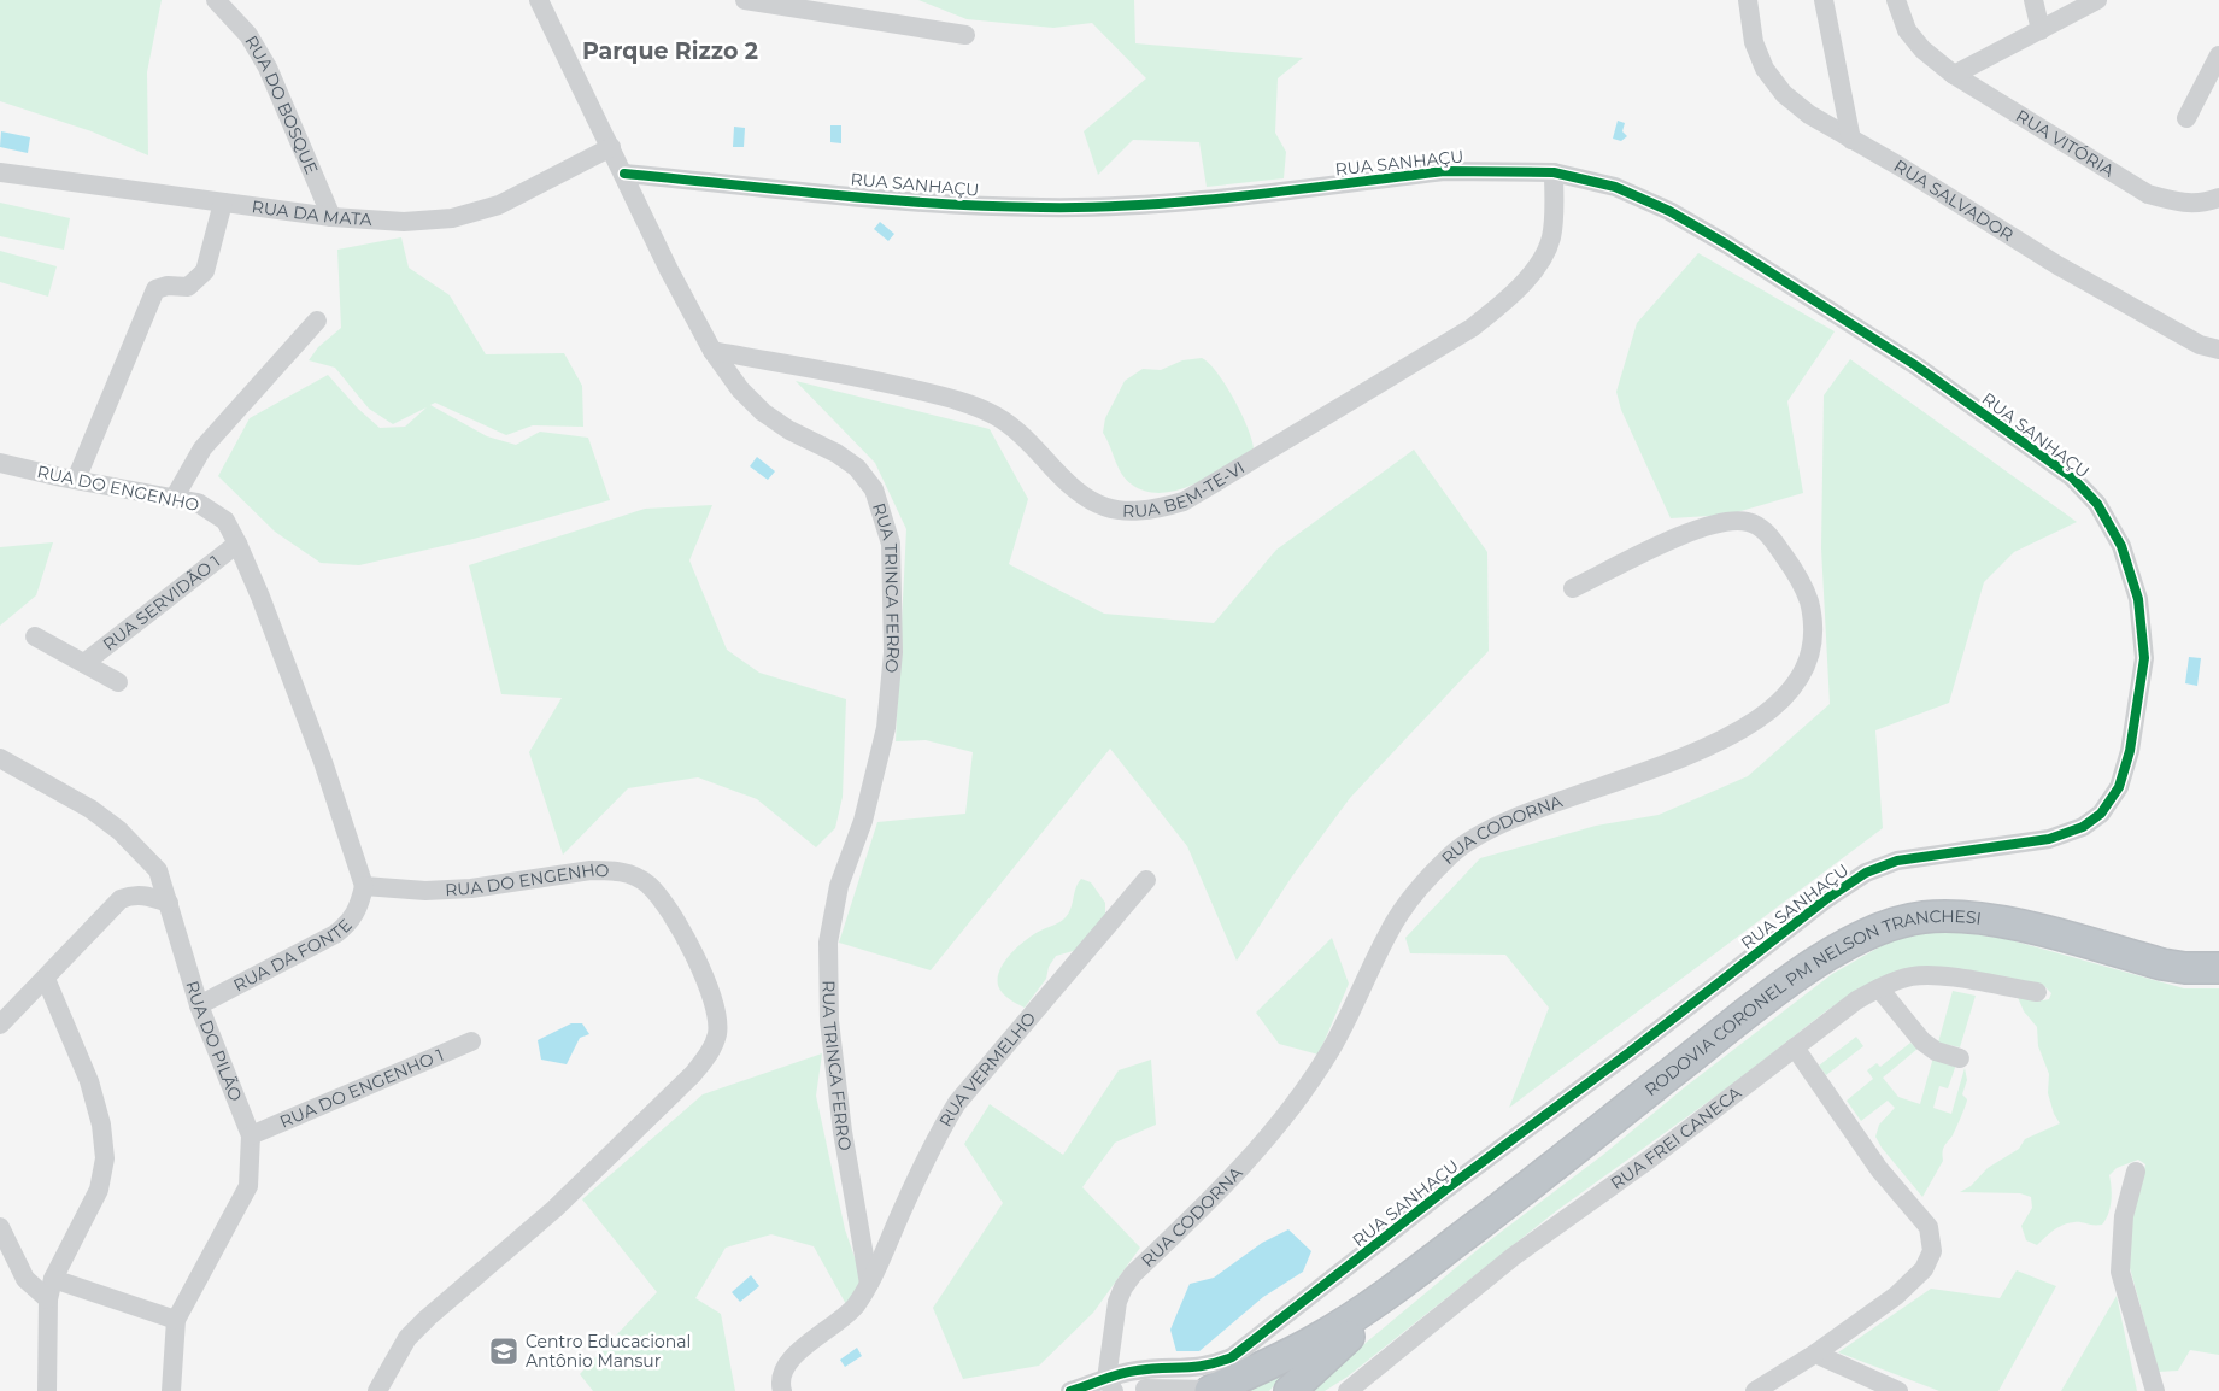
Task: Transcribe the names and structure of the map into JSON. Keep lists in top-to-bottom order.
{
  "streets": {
    "highway": ["RODOVIA CORONEL PM NELSON TRANCHESI"],
    "street": [
      "RUA DO BOSQUE",
      "RUA VITÓRIA",
      "RUA SANHAÇU",
      "RUA SALVADOR",
      "RUA DA MATA",
      "RUA BEM-TE-VI",
      "RUA DO ENGENHO",
      "RUA TRINCA FERRO",
      "RUA SERVIDÃO 1",
      "RUA CODORNA",
      "RUA DA FONTE",
      "RUA DO PILÃO",
      "RUA VERMELHO",
      "RUA DO ENGENHO 1",
      "RUA FREI CANECA"
    ]
  },
  "crossings": [
    ["RUA DO BOSQUE", "RUA DA MATA"],
    ["RUA SANHAÇU", "RUA BEM-TE-VI"],
    ["RUA SANHAÇU", "RUA TRINCA FERRO"],
    ["RUA SANHAÇU", "RUA CODORNA"],
    ["RUA DA MATA", "RUA TRINCA FERRO"],
    ["RUA BEM-TE-VI", "RUA TRINCA FERRO"],
    ["RUA DO ENGENHO", "RUA SERVIDÃO 1"],
    ["RUA DO ENGENHO", "RUA DA FONTE"],
    ["RUA TRINCA FERRO", "RUA VERMELHO"],
    ["RUA DA FONTE", "RUA DO PILÃO"],
    ["RUA DO PILÃO", "RUA DO ENGENHO 1"]
  ],
  "districts": ["Parque Rizzo 2"],
  "places": {
    "school or university": ["Centro Educacional Antônio Mansur"]
  }
}
